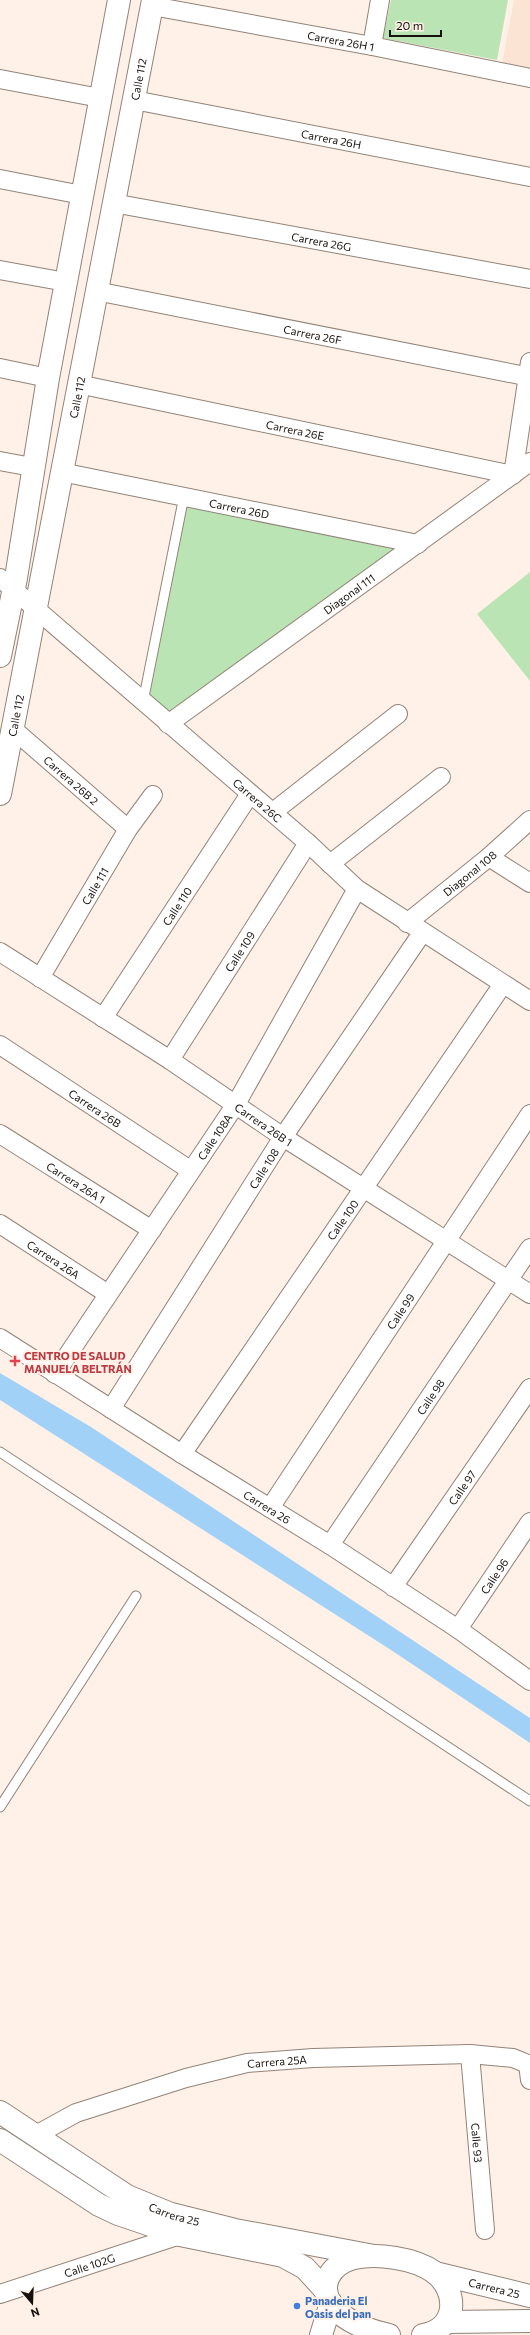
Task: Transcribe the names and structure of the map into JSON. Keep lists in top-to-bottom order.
{
  "streets": {
    "street": [
      "Carrera 26H 1",
      "Calle 112",
      "Carrera 26H",
      "Carrera 26G",
      "Carrera 26F",
      "Carrera 26E",
      "Carrera 26D",
      "Diagonal 111",
      "Carrera 26B 2",
      "Carrera 26C",
      "Diagonal 108",
      "Calle 111",
      "Calle 110",
      "Calle 109",
      "Carrera 26B",
      "Carrera 26B 1",
      "Calle 108A",
      "Calle 108",
      "Carrera 26A 1",
      "Calle 100",
      "Carrera 26A",
      "Calle 99",
      "Calle 98",
      "Calle 97",
      "Carrera 26",
      "Calle 96",
      "Carrera 25A",
      "Calle 93",
      "Carrera 25",
      "Calle 102G"
    ]
  },
  "crossings": [
    ["Carrera 26H 1", "Calle 112"],
    ["Calle 112", "Carrera 26H"],
    ["Calle 112", "Carrera 26G"],
    ["Calle 112", "Carrera 26F"],
    ["Calle 112", "Carrera 26E"],
    ["Calle 112", "Carrera 26D"],
    ["Calle 112", "Carrera 26B 2"],
    ["Calle 112", "Carrera 26C"],
    ["Carrera 26E", "Diagonal 111"],
    ["Carrera 26D", "Diagonal 111"],
    ["Diagonal 111", "Carrera 26C"],
    ["Carrera 26B 2", "Calle 111"],
    ["Carrera 26C", "Diagonal 108"],
    ["Carrera 26C", "Calle 110"],
    ["Carrera 26C", "Calle 109"],
    ["Carrera 26C", "Calle 108A"],
    ["Carrera 26C", "Calle 108"],
    ["Carrera 26C", "Calle 100"],
    ["Calle 111", "Carrera 26B 1"],
    ["Calle 110", "Carrera 26B 1"],
    ["Calle 109", "Carrera 26B 1"],
    ["Carrera 26B", "Calle 108A"],
    ["Carrera 26B 1", "Calle 108A"],
    ["Carrera 26B 1", "Calle 108"],
    ["Carrera 26B 1", "Calle 100"],
    ["Carrera 26B 1", "Calle 99"],
    ["Carrera 26B 1", "Calle 98"],
    ["Calle 108A", "Carrera 26A 1"],
    ["Calle 108A", "Carrera 26A"],
    ["Calle 108A", "Carrera 26"],
    ["Calle 108", "Carrera 26"],
    ["Calle 100", "Carrera 26"],
    ["Calle 99", "Carrera 26"],
    ["Calle 98", "Carrera 26"],
    ["Calle 97", "Carrera 26"],
    ["Carrera 26", "Calle 96"],
    ["Carrera 25A", "Calle 93"],
    ["Carrera 25A", "Carrera 25"],
    ["Carrera 25", "Calle 102G"]
  ],
  "places": {
    "health": ["CENTRO DE SALUD MANUELA BELTRÁN"],
    "other": ["Panaderia El Oasis del pan"]
  },
  "scale_bar": "20 m",
  "north": "bottom"
}
